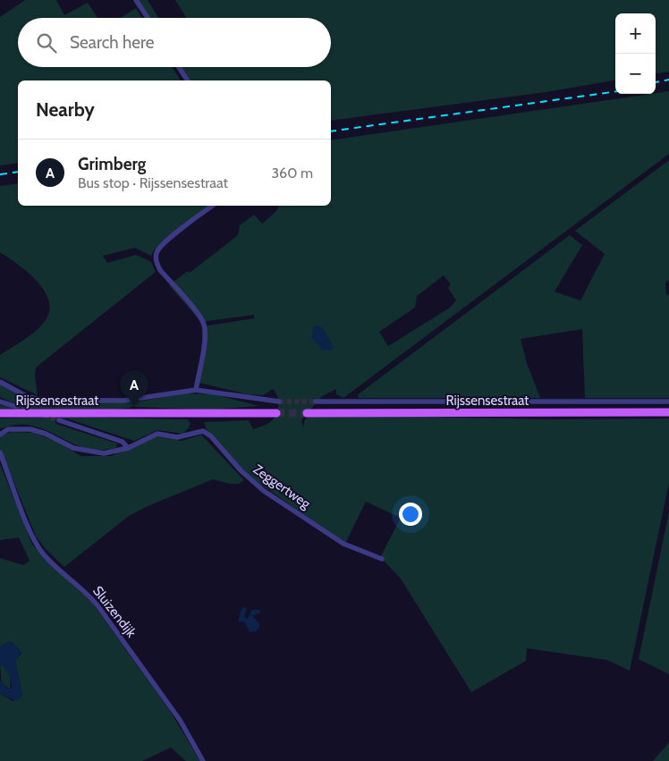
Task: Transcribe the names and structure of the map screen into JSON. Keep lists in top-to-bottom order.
{
  "streets": {
    "main road": ["Rijssensestraat"],
    "street": ["Zeggertweg", "Sluizendijk"]
  },
  "page": {
    "map_buttons": ["+", "−"],
    "search": "Search here",
    "heading": "Nearby",
    "list": [
      {
        "mark": "A",
        "name": "Grimberg",
        "note": "Bus stop · Rijssensestraat",
        "value": "360 m"
      }
    ],
    "pins": "A"
  }
}
